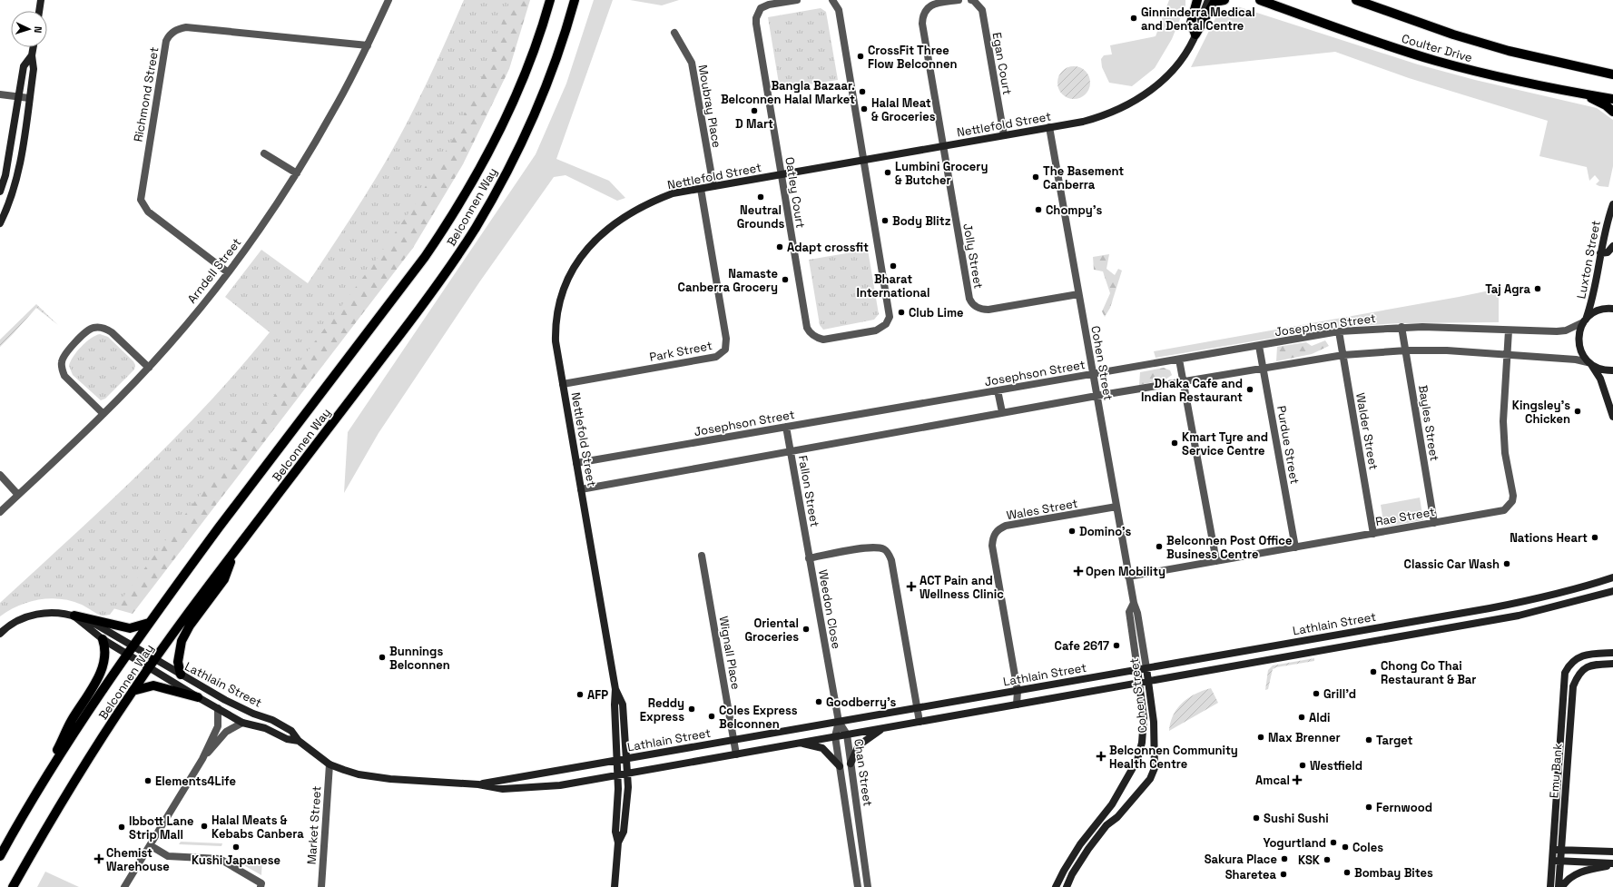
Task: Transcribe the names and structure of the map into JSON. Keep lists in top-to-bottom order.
{
  "streets": {
    "main road": ["Coulter Drive", "Belconnen Way"],
    "street": [
      "Egan Court",
      "Richmond Street",
      "Moubray Place",
      "Nettlefold Street",
      "Oatley Court",
      "Jolly Street",
      "Luxton Street",
      "Arndell Street",
      "Josephson Street",
      "Park Street",
      "Cohen Street",
      "Bayles Street",
      "Walder Street",
      "Purdue Street",
      "Fallon Street",
      "Wales Street",
      "Rae Street",
      "Weedon Close",
      "Lathlain Street",
      "Wignall Place",
      "Emu Bank",
      "Chan Street",
      "Market Street"
    ]
  },
  "crossings": [
    ["Egan Court", "Nettlefold Street"],
    ["Richmond Street", "Arndell Street"],
    ["Moubray Place", "Nettlefold Street"],
    ["Nettlefold Street", "Oatley Court"],
    ["Nettlefold Street", "Jolly Street"],
    ["Nettlefold Street", "Josephson Street"],
    ["Nettlefold Street", "Park Street"],
    ["Nettlefold Street", "Cohen Street"],
    ["Nettlefold Street", "Lathlain Street"],
    ["Belconnen Way", "Lathlain Street"],
    ["Jolly Street", "Cohen Street"],
    ["Luxton Street", "Josephson Street"],
    ["Josephson Street", "Cohen Street"],
    ["Josephson Street", "Bayles Street"],
    ["Josephson Street", "Walder Street"],
    ["Josephson Street", "Purdue Street"],
    ["Josephson Street", "Fallon Street"],
    ["Josephson Street", "Rae Street"],
    ["Cohen Street", "Wales Street"],
    ["Cohen Street", "Rae Street"],
    ["Cohen Street", "Lathlain Street"],
    ["Bayles Street", "Rae Street"],
    ["Walder Street", "Rae Street"],
    ["Purdue Street", "Rae Street"],
    ["Fallon Street", "Weedon Close"],
    ["Wales Street", "Lathlain Street"],
    ["Weedon Close", "Lathlain Street"],
    ["Weedon Close", "Chan Street"],
    ["Lathlain Street", "Wignall Place"],
    ["Lathlain Street", "Chan Street"],
    ["Lathlain Street", "Market Street"]
  ],
  "places": {
    "other": [
      "Ginninderra Medical and Dental Centre",
      "CrossFit Three Flow Belconnen",
      "Bangla Bazaar. Belconnen Halal Market",
      "Halal Meat & Groceries",
      "D Mart",
      "Lumbini Grocery & Butcher",
      "The Basement Canberra",
      "Neutral Grounds",
      "Chompy's",
      "Body Blitz",
      "Adapt crossfit",
      "Bharat International",
      "Namaste Canberra Grocery",
      "Taj Agra",
      "Club Lime",
      "Dhaka Cafe and Indian Restaurant",
      "Kingsley's Chicken",
      "Kmart Tyre and Service Centre",
      "Domino's",
      "Nations Heart",
      "Belconnen Post Office Business Centre",
      "Classic Car Wash",
      "Oriental Groceries",
      "Cafe 2617",
      "Bunnings Belconnen",
      "Chong Co Thai Restaurant & Bar",
      "Grill'd",
      "AFP",
      "Goodberry’s",
      "Reddy Express",
      "Coles Express Belconnen",
      "Aldi",
      "Max Brenner",
      "Target",
      "Westfield",
      "Elements4Life",
      "Fernwood",
      "Sushi Sushi",
      "Halal Meats & Kebabs Canbera",
      "Ibbott Lane Strip Mall",
      "Yogurtland",
      "Kushi Japanese",
      "Coles",
      "Sakura Place",
      "KSK",
      "Bombay Bites",
      "Sharetea"
    ],
    "health": [
      "Open Mobility",
      "ACT Pain and Wellness Clinic",
      "Belconnen Community Health Centre",
      "Amcal",
      "Chemist Warehouse"
    ]
  },
  "north": "right"
}
